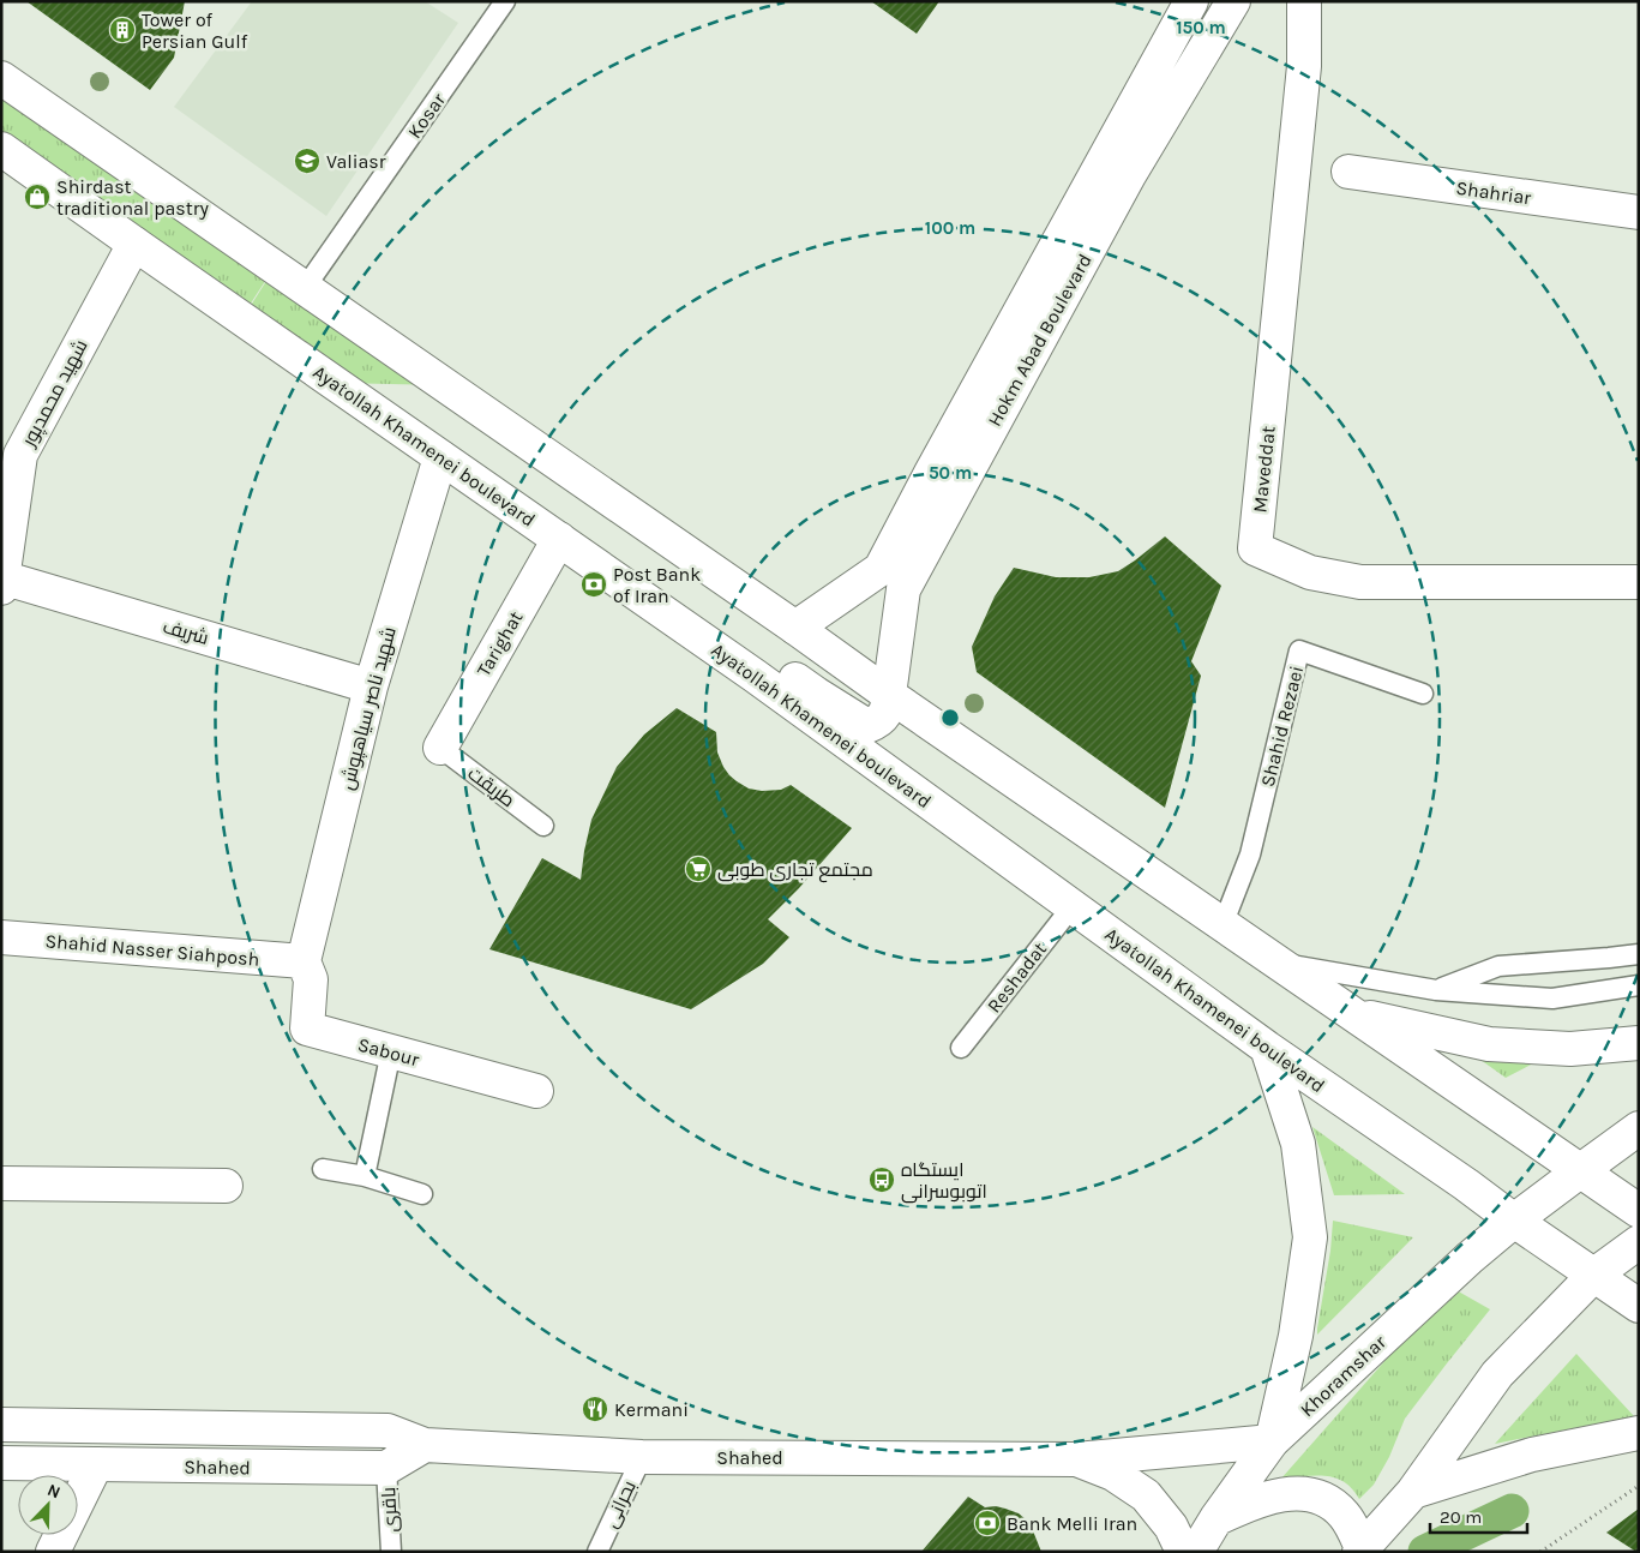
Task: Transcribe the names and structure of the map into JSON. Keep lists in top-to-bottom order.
{
  "streets": {
    "main road": [
      "Shahriar",
      "Hokm Abad Boulevard",
      "شهید محمدپور",
      "Ayatollah Khamenei boulevard",
      "Maveddat",
      "شریف",
      "Tarighat",
      "شهید ناصر سیاهپوش",
      "Shahid Nasser Siahposh",
      "Sabour",
      "Khoramshar",
      "Shahed"
    ],
    "lane": [
      "Kosar",
      "Shahid Rezaei",
      "طریقت",
      "Reshadat",
      "بحرانی",
      "باقری"
    ]
  },
  "crossings": [
    ["Hokm Abad Boulevard", "Ayatollah Khamenei boulevard"],
    ["Hokm Abad Boulevard", "Tarighat"],
    ["شهید محمدپور", "Ayatollah Khamenei boulevard"],
    ["شهید محمدپور", "شریف"],
    ["Ayatollah Khamenei boulevard", "Tarighat"],
    ["Ayatollah Khamenei boulevard", "شهید ناصر سیاهپوش"],
    ["Ayatollah Khamenei boulevard", "Reshadat"],
    ["Ayatollah Khamenei boulevard", "Khoramshar"],
    ["شریف", "شهید ناصر سیاهپوش"],
    ["Tarighat", "طریقت"],
    ["شهید ناصر سیاهپوش", "Shahid Nasser Siahposh"],
    ["شهید ناصر سیاهپوش", "Sabour"],
    ["Shahid Nasser Siahposh", "Sabour"],
    ["Khoramshar", "Shahed"],
    ["Shahed", "بحرانی"],
    ["Shahed", "باقری"]
  ],
  "places": {
    "building": ["Tower of Persian Gulf"],
    "school or university": ["Valiasr"],
    "shop": ["Shirdast traditional pastry"],
    "bank": ["Post Bank of Iran", "Bank Melli Iran"],
    "supermarket": ["مجتمع تجاری طوبی"],
    "bus stop": ["ایستگاه اتوبوسرانی"],
    "restaurant": ["Kermani"]
  },
  "scale_bar": "20 m",
  "north": "top right",
  "rings": ["150 m", "100 m", "50 m"]
}
